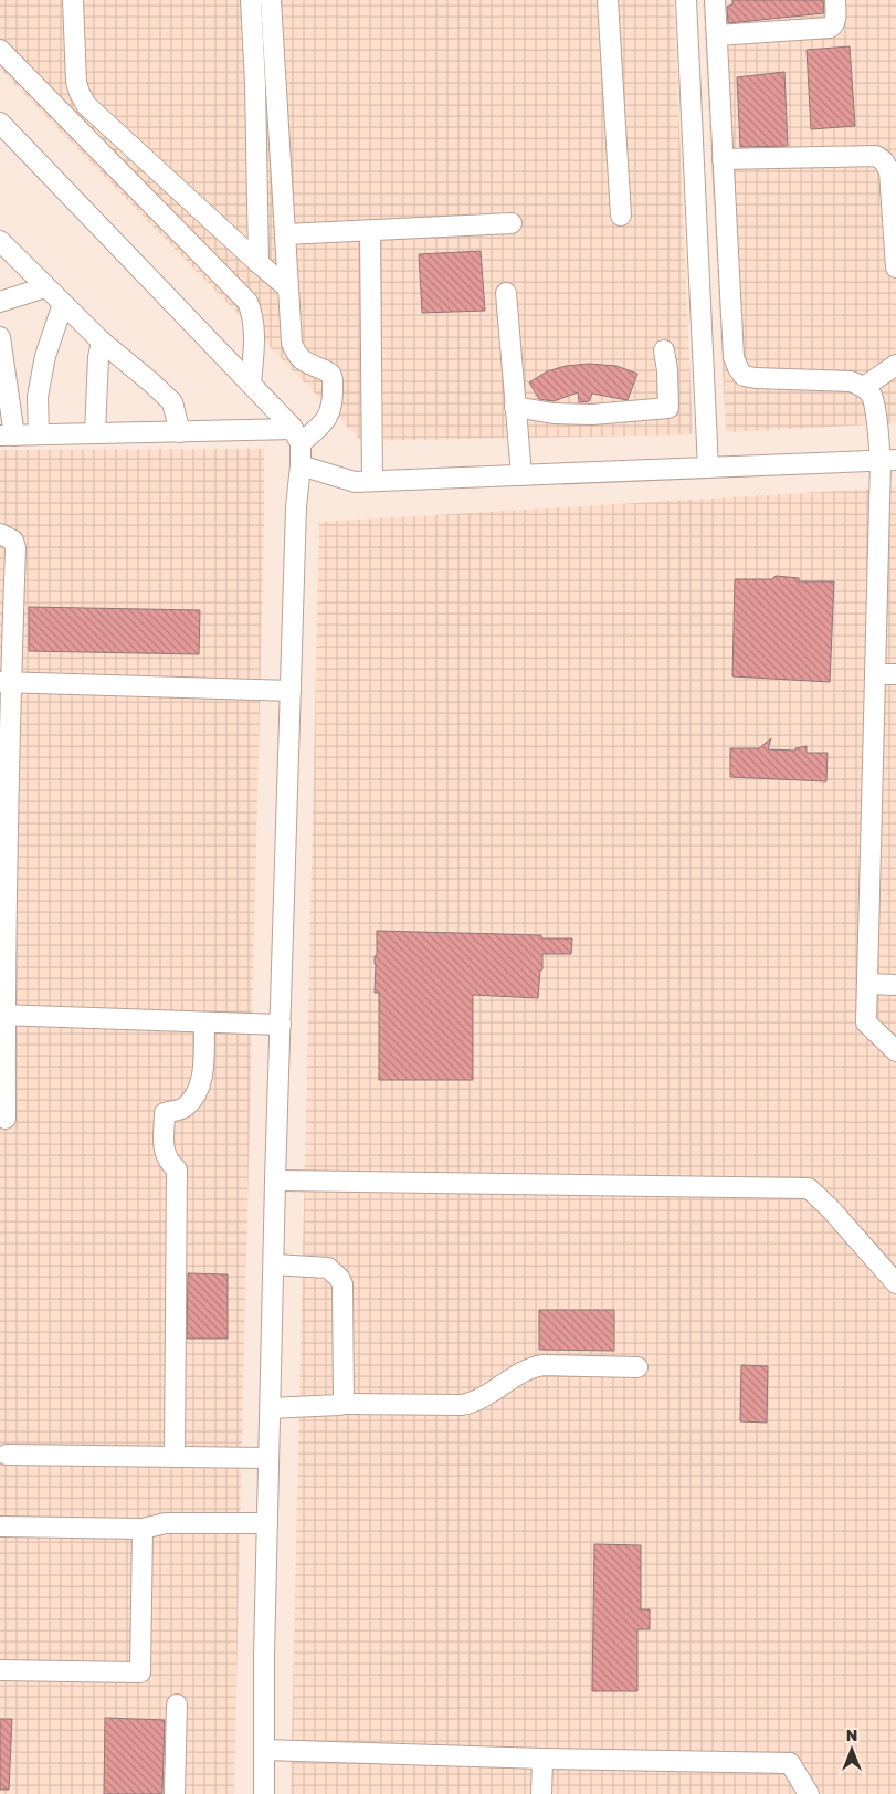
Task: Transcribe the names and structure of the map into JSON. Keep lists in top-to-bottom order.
{
  "north": "top"
}
